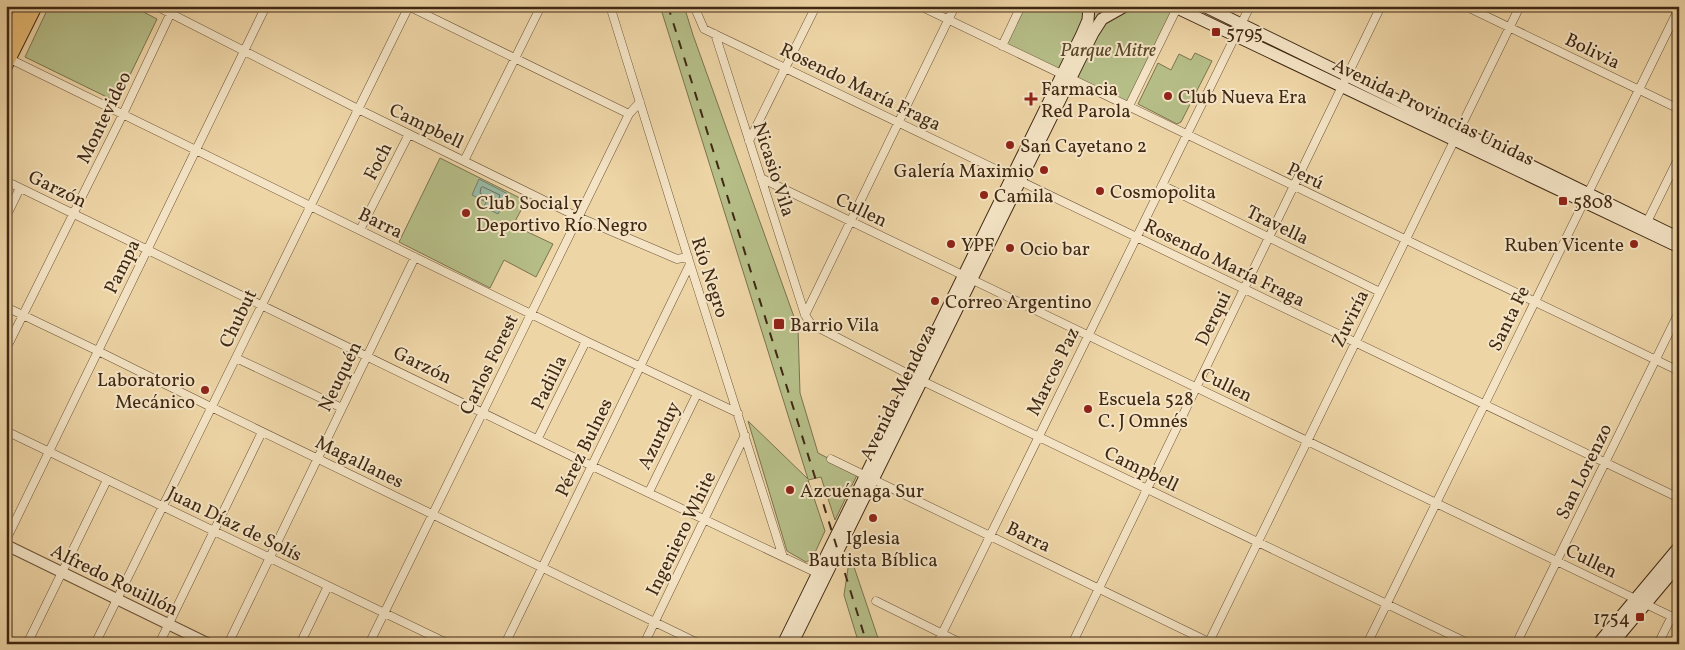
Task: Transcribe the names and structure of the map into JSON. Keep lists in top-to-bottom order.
{
  "streets": {
    "main road": ["Avenida Provincias Unidas", "Avenida Mendoza"],
    "street": [
      "Bolivia",
      "Rosendo María Fraga",
      "Montevideo",
      "Campbell",
      "Foch",
      "Nicasio Vila",
      "Perú",
      "Garzón",
      "Cullen",
      "Barra",
      "Travella",
      "Pampa",
      "Río Negro",
      "Chubut",
      "Derqui",
      "Zuviría",
      "Santa Fe",
      "Carlos Forest",
      "Marcos Paz",
      "Neuquén",
      "Padilla",
      "Azurduy",
      "Pérez Bulnes",
      "Magallanes",
      "San Lorenzo",
      "Juan Díaz de Solís",
      "Ingeniero White",
      "Alfredo Rouillón"
    ]
  },
  "crossings": [
    ["Bolivia", "Zuviría"],
    ["Bolivia", "Santa Fe"],
    ["Rosendo María Fraga", "Nicasio Vila"],
    ["Rosendo María Fraga", "Derqui"],
    ["Rosendo María Fraga", "Zuviría"],
    ["Rosendo María Fraga", "Santa Fe"],
    ["Rosendo María Fraga", "Marcos Paz"],
    ["Rosendo María Fraga", "Avenida Mendoza"],
    ["Rosendo María Fraga", "San Lorenzo"],
    ["Avenida Provincias Unidas", "Derqui"],
    ["Avenida Provincias Unidas", "Zuviría"],
    ["Avenida Provincias Unidas", "Santa Fe"],
    ["Avenida Provincias Unidas", "Marcos Paz"],
    ["Montevideo", "Campbell"],
    ["Montevideo", "Garzón"],
    ["Montevideo", "Barra"],
    ["Montevideo", "Magallanes"],
    ["Campbell", "Foch"],
    ["Campbell", "Nicasio Vila"],
    ["Campbell", "Pampa"],
    ["Campbell", "Río Negro"],
    ["Campbell", "Chubut"],
    ["Campbell", "Derqui"],
    ["Campbell", "Zuviría"],
    ["Campbell", "Santa Fe"],
    ["Campbell", "Carlos Forest"],
    ["Campbell", "Marcos Paz"],
    ["Campbell", "Avenida Mendoza"],
    ["Campbell", "Pérez Bulnes"],
    ["Foch", "Barra"],
    ["Nicasio Vila", "Cullen"],
    ["Perú", "Derqui"],
    ["Perú", "Zuviría"],
    ["Perú", "Santa Fe"],
    ["Perú", "Marcos Paz"],
    ["Perú", "Avenida Mendoza"],
    ["Perú", "San Lorenzo"],
    ["Garzón", "Pampa"],
    ["Garzón", "Río Negro"],
    ["Garzón", "Chubut"],
    ["Garzón", "Carlos Forest"],
    ["Garzón", "Neuquén"],
    ["Garzón", "Padilla"],
    ["Garzón", "Avenida Mendoza"],
    ["Garzón", "Azurduy"],
    ["Garzón", "Pérez Bulnes"],
    ["Garzón", "Ingeniero White"],
    ["Cullen", "Derqui"],
    ["Cullen", "Zuviría"],
    ["Cullen", "Santa Fe"],
    ["Cullen", "Marcos Paz"],
    ["Cullen", "Avenida Mendoza"],
    ["Cullen", "San Lorenzo"],
    ["Barra", "Pampa"],
    ["Barra", "Río Negro"],
    ["Barra", "Chubut"],
    ["Barra", "Derqui"],
    ["Barra", "Zuviría"],
    ["Barra", "Carlos Forest"],
    ["Barra", "Marcos Paz"],
    ["Barra", "Neuquén"],
    ["Barra", "Padilla"],
    ["Barra", "Avenida Mendoza"],
    ["Barra", "Azurduy"],
    ["Barra", "Pérez Bulnes"],
    ["Travella", "Derqui"],
    ["Travella", "Zuviría"],
    ["Travella", "Marcos Paz"],
    ["Pampa", "Magallanes"],
    ["Pampa", "Juan Díaz de Solís"],
    ["Río Negro", "Carlos Forest"],
    ["Río Negro", "Pérez Bulnes"],
    ["Río Negro", "Ingeniero White"],
    ["Chubut", "Magallanes"],
    ["Chubut", "Juan Díaz de Solís"],
    ["Chubut", "Alfredo Rouillón"],
    ["Carlos Forest", "Magallanes"],
    ["Carlos Forest", "Juan Díaz de Solís"],
    ["Neuquén", "Magallanes"],
    ["Neuquén", "Juan Díaz de Solís"],
    ["Pérez Bulnes", "Magallanes"],
    ["Magallanes", "Ingeniero White"]
  ],
  "parks": ["Parque Mitre"],
  "places": {
    "transit": [
      "5795",
      "5808",
      "Barrio Vila",
      "1754"
    ],
    "other": [
      "Club Nueva Era",
      "San Cayetano 2",
      "Galería Maximio",
      "Cosmopolita",
      "Camila",
      "Club Social y Deportivo Río Negro",
      "YPF",
      "Ruben Vicente",
      "Ocio bar",
      "Correo Argentino",
      "Laboratorio Mecánico",
      "Escuela 528 C. J Omnés",
      "Azcuénaga Sur",
      "Iglesia Bautista Bíblica"
    ],
    "health": ["Farmacia Red Parola"]
  }
}
